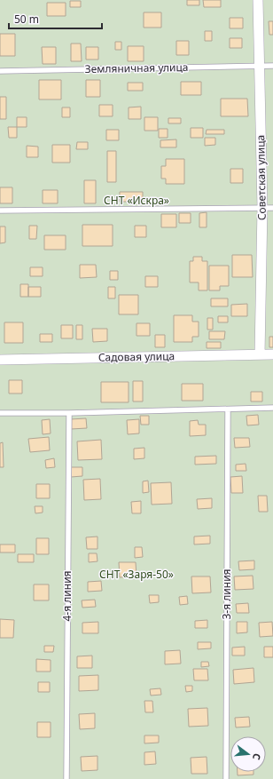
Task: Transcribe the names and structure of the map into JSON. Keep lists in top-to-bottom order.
{
  "streets": {
    "street": ["Советская улица", "Садовая улица"],
    "lane": ["Земляничная улица", "3-я линия", "4-я линия"]
  },
  "crossings": [
    ["Земляничная улица", "Советская улица"],
    ["Советская улица", "Садовая улица"]
  ],
  "parks": ["СНТ «Искра»", "СНТ «Заря-50»"],
  "scale_bar": "50 m",
  "north": "right"
}
